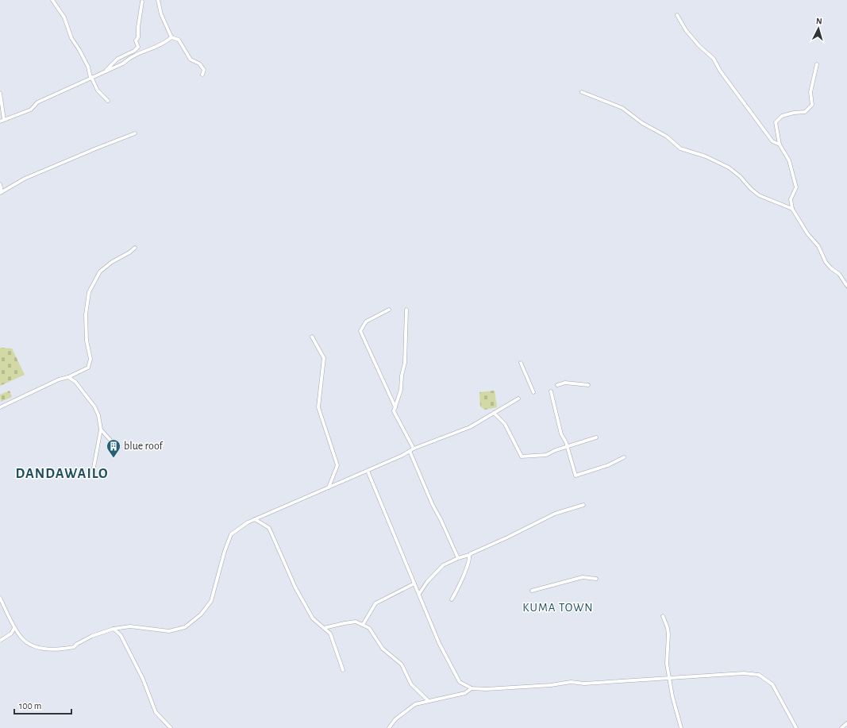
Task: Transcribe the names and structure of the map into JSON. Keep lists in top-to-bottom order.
{
  "districts": ["DANDAWAILO", "KUMA TOWN"],
  "places": {
    "building": ["blue roof"]
  },
  "scale_bar": "100 m",
  "north": "top"
}
